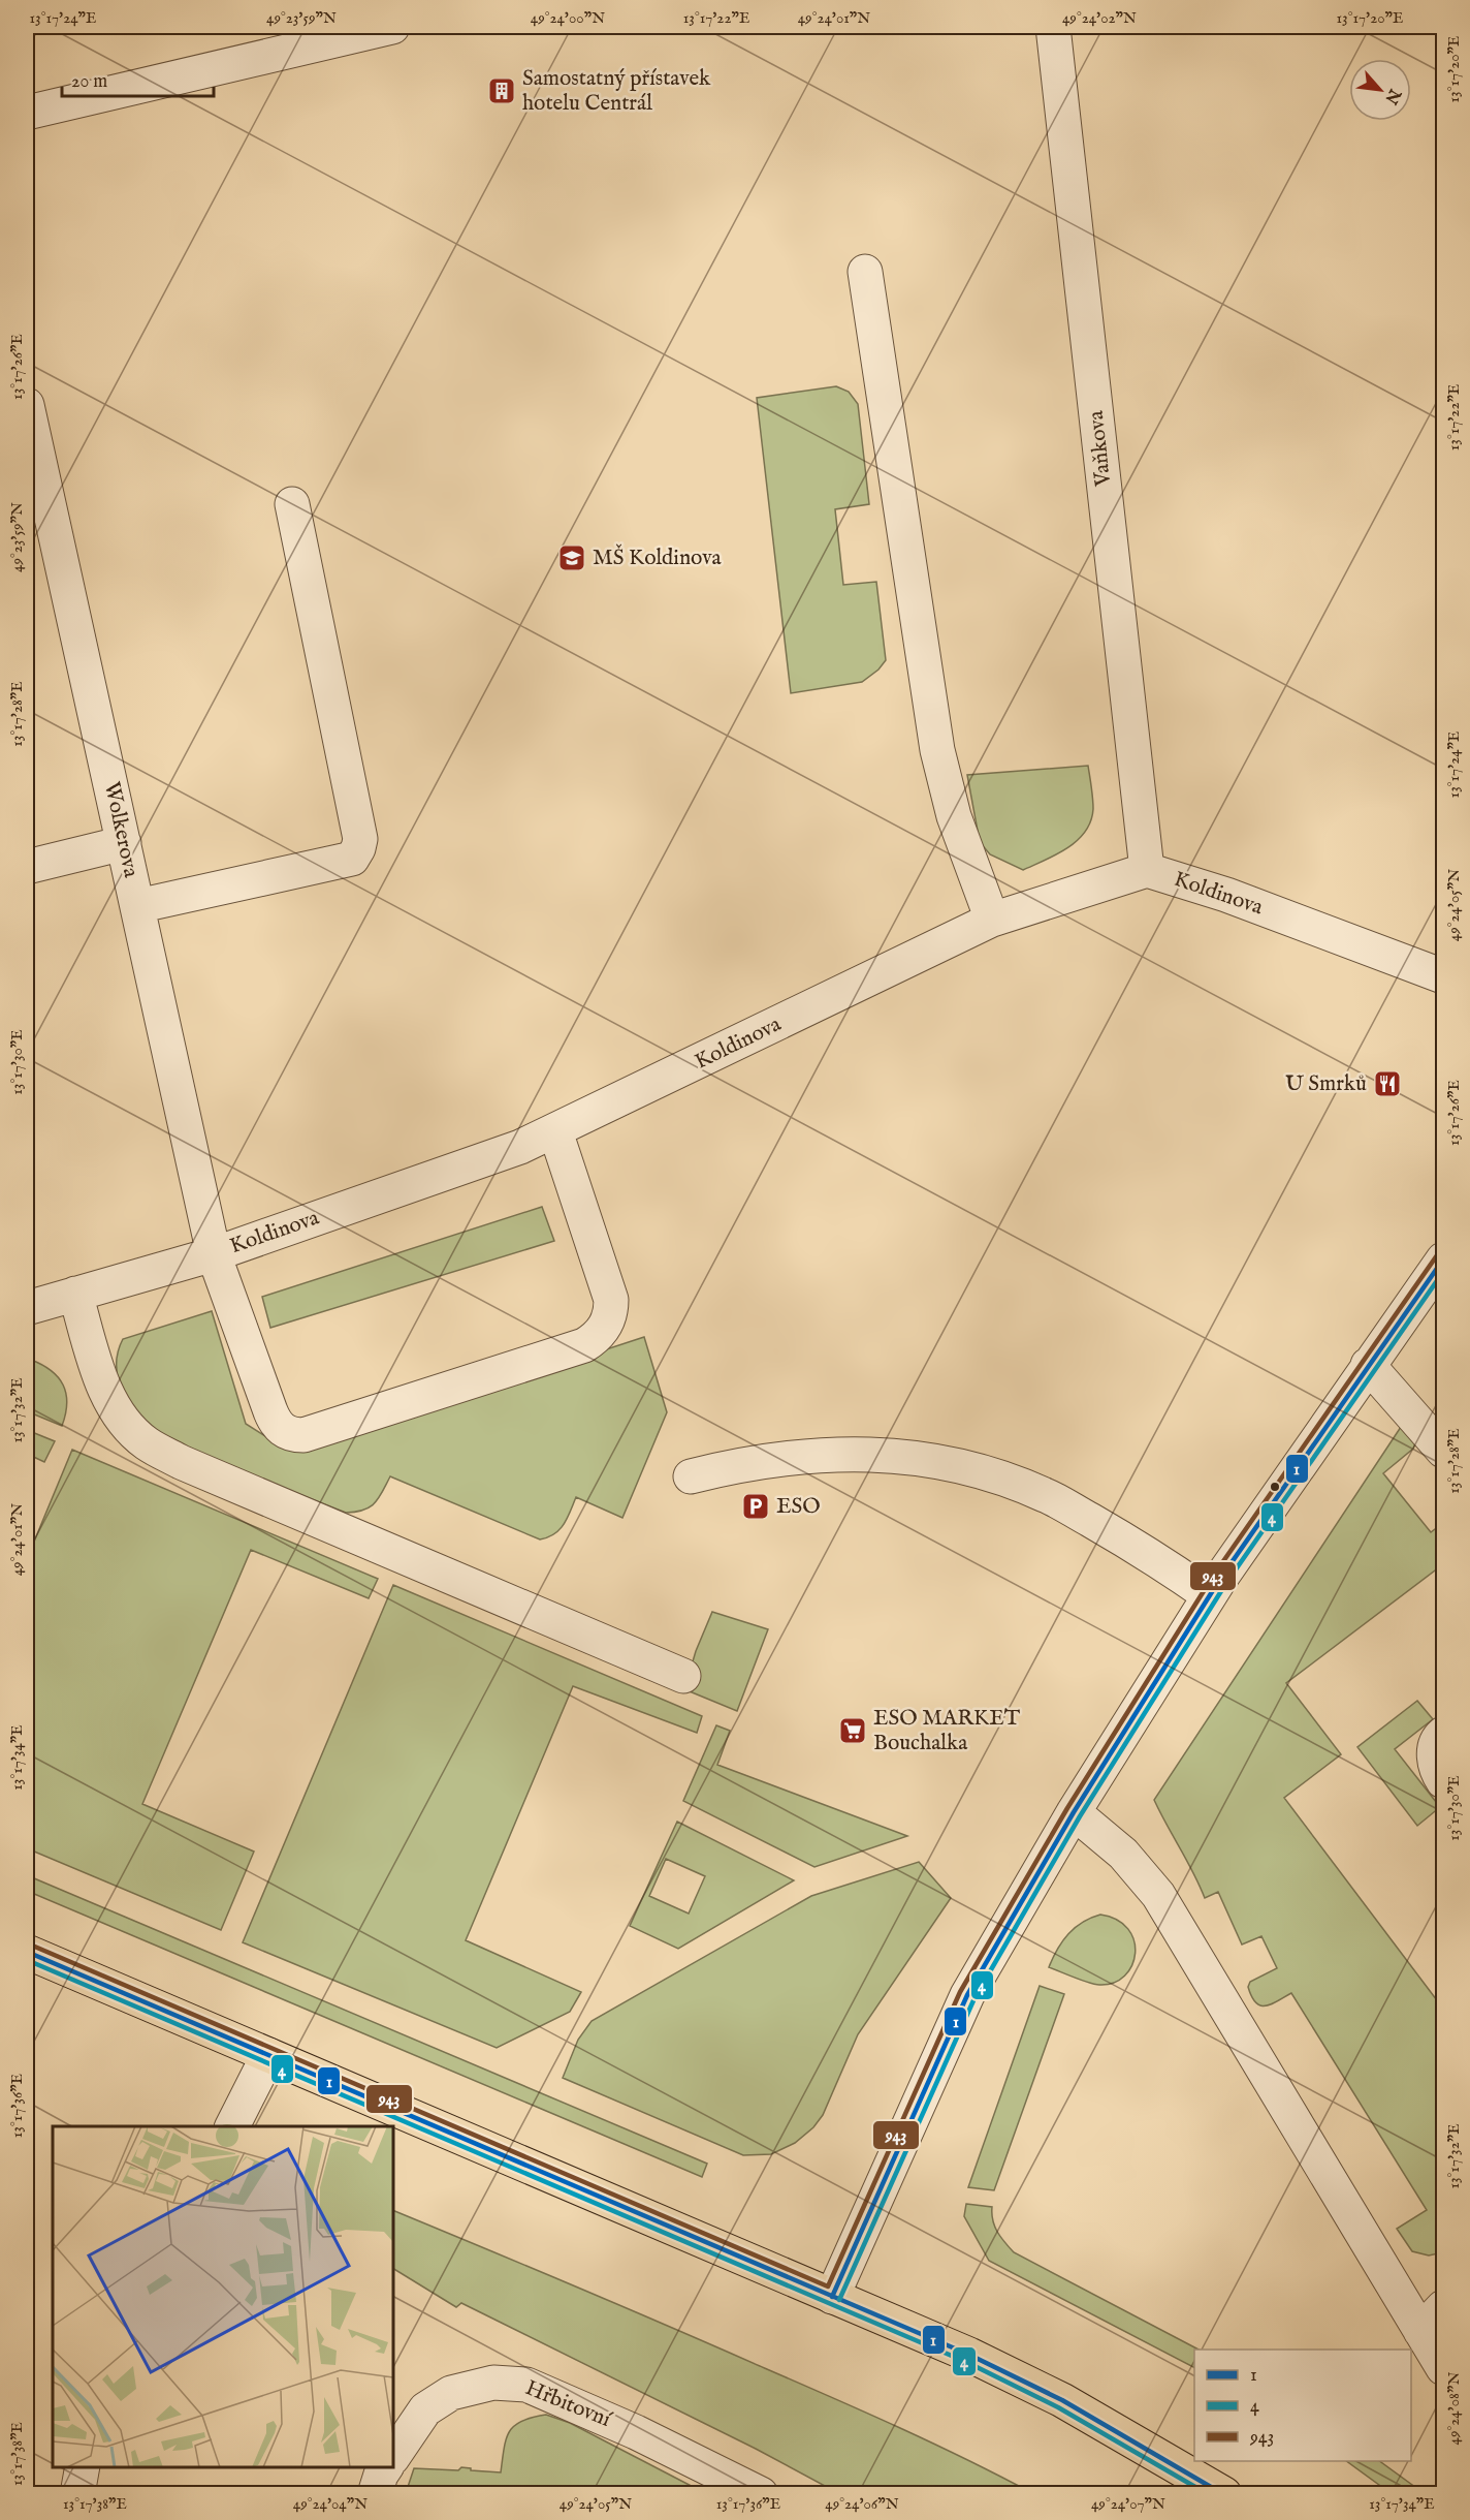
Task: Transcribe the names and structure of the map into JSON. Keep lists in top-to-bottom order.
{
  "streets": {
    "street": [
      "Vaňkova",
      "Wolkerova",
      "Koldinova",
      "Hřbitovní"
    ]
  },
  "crossings": [
    ["Vaňkova", "Koldinova"],
    ["Wolkerova", "Koldinova"]
  ],
  "places": {
    "building": ["Samostatný přístavek hotelu Centrál"],
    "school or university": ["MŠ Koldinova"],
    "restaurant": ["U Smrků"],
    "parking": ["ESO"],
    "supermarket": ["ESO MARKET Bouchalka"]
  },
  "lines": ["transit line 943", "transit line 1", "transit line 4"],
  "legend": ["1", "4", "943"],
  "scale_bar": "20 m",
  "north": "bottom right",
  "coordinates": [
    "13°17'24\"E",
    "49°23'59\"N",
    "49°24'00\"N",
    "13°17'22\"E",
    "49°24'01\"N",
    "49°24'02\"N",
    "13°17'20\"E",
    "13°17'26\"E",
    "13°17'28\"E",
    "49°24'05\"N",
    "13°17'30\"E",
    "13°17'32\"E",
    "13°17'34\"E",
    "13°17'36\"E",
    "49°24'08\"N",
    "13°17'38\"E",
    "49°24'04\"N",
    "49°24'06\"N",
    "49°24'07\"N"
  ]
}
